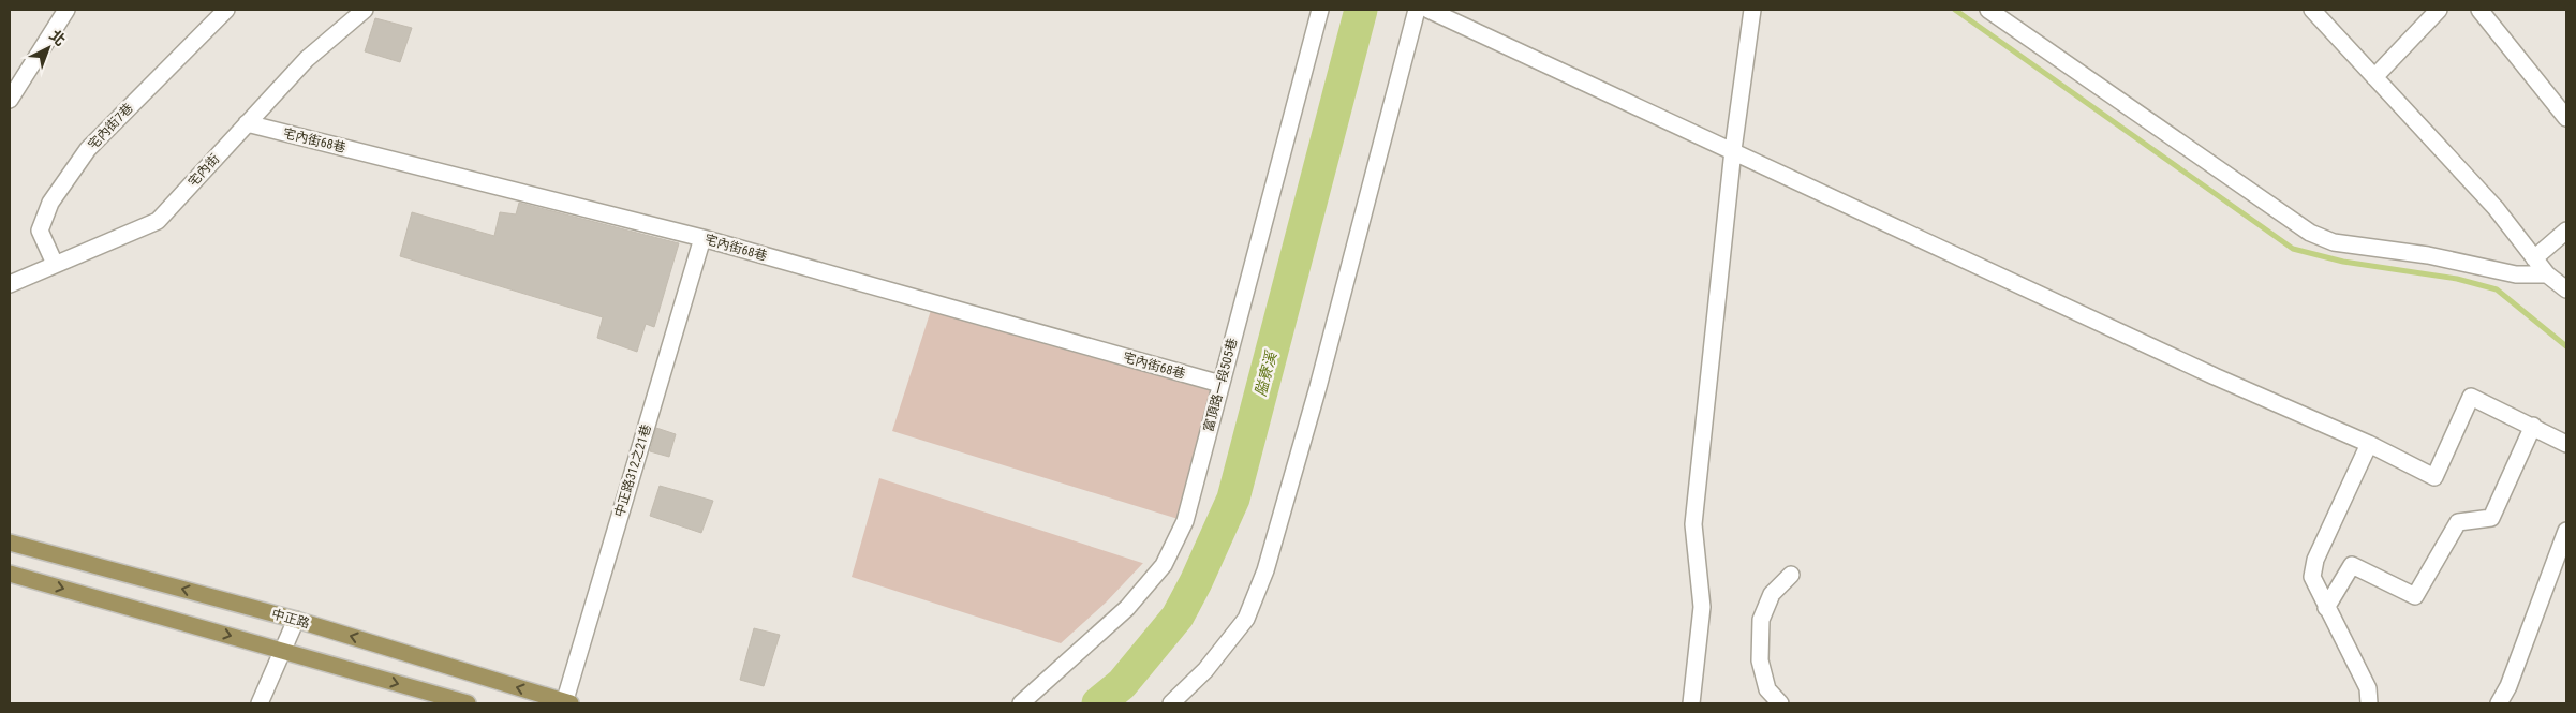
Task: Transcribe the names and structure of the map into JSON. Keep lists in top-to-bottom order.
{
  "streets": {
    "main road": ["中正路"],
    "street": [
      "宅內街7巷",
      "宅內街68巷",
      "宅內街",
      "富頂路一段505巷",
      "中正路312之21巷"
    ]
  },
  "crossings": [
    ["宅內街7巷", "宅內街"],
    ["宅內街68巷", "宅內街"],
    ["宅內街68巷", "富頂路一段505巷"],
    ["宅內街68巷", "中正路312之21巷"],
    ["中正路312之21巷", "中正路"]
  ],
  "water": ["隘寮溪"],
  "north": "top right"
}
